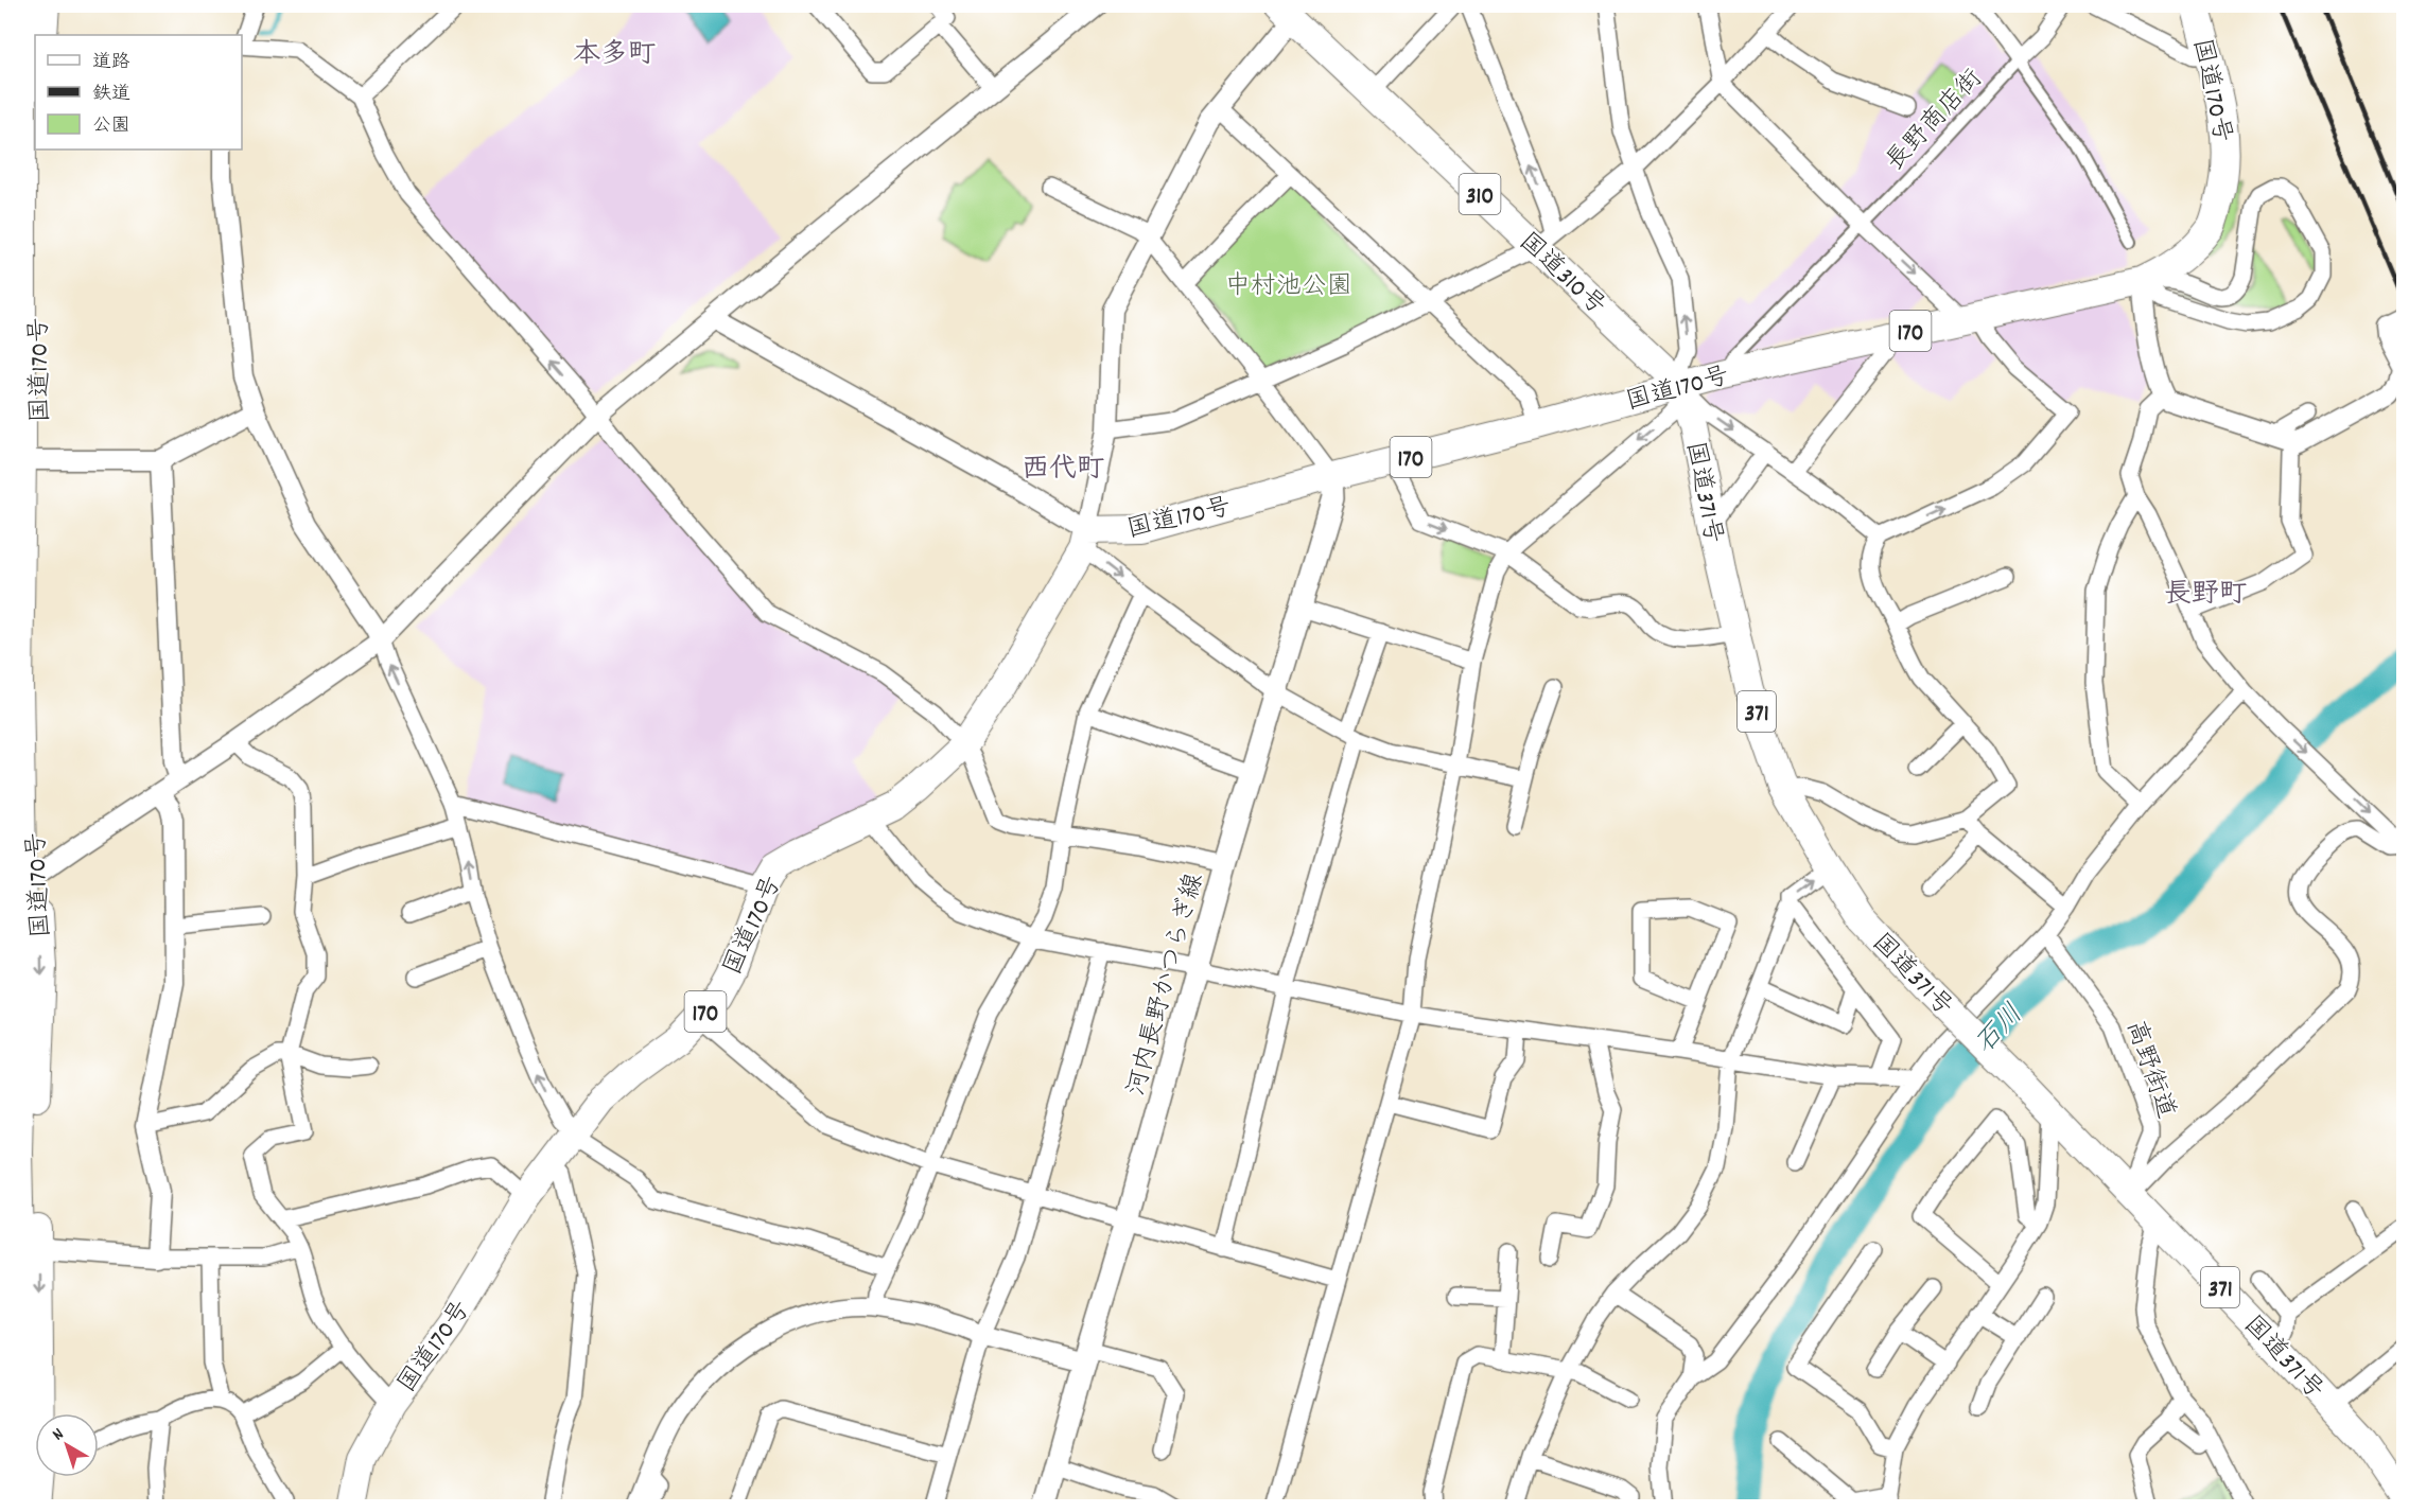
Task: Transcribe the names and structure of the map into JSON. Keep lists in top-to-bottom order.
{
  "streets": {
    "highway": [
      "国道170号",
      "310",
      "国道310号",
      "170",
      "国道371号",
      "371"
    ],
    "main road": ["河内長野かつらぎ線"],
    "street": ["長野商店街", "高野街道"]
  },
  "crossings": [
    ["国道170号", "長野商店街"],
    ["国道170号", "国道310号"],
    ["国道170号", "国道371号"],
    ["国道170号", "河内長野かつらぎ線"],
    ["国道310号", "国道371号"],
    ["国道371号", "高野街道"]
  ],
  "districts": ["本多町", "西代町", "長野町"],
  "water": ["石川"],
  "parks": ["中村池公園"],
  "legend": ["道路", "鉄道", "公園"],
  "north": "top left"
}
